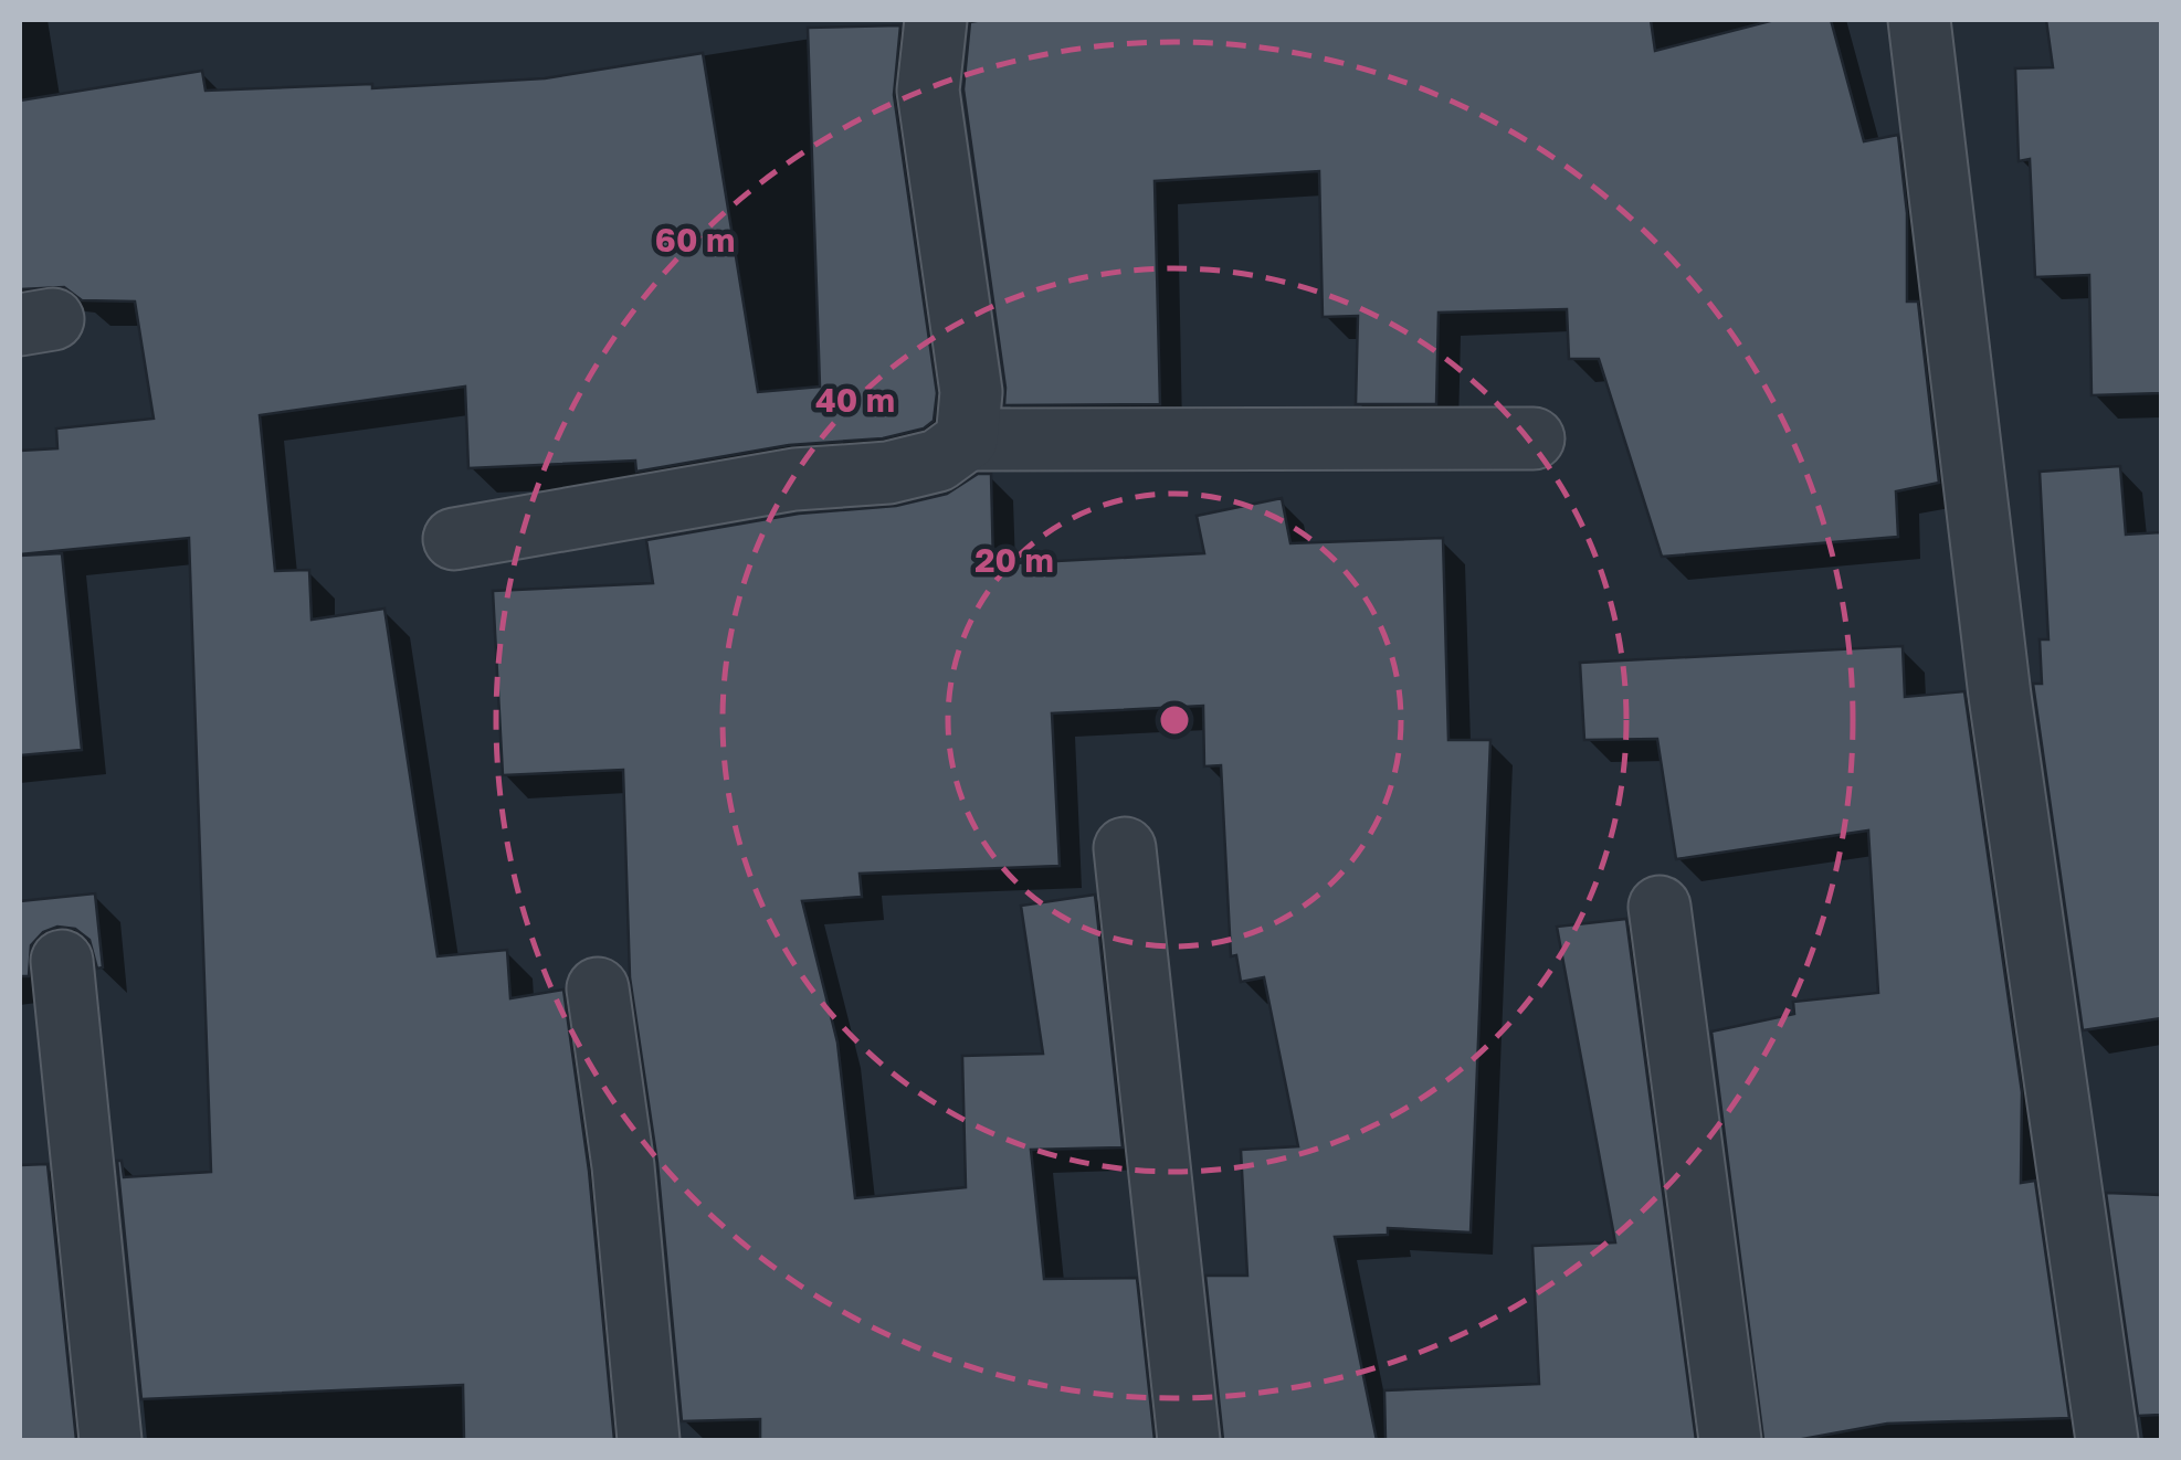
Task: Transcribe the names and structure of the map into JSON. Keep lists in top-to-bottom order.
{
  "rings": ["60 m", "40 m", "20 m"]
}
